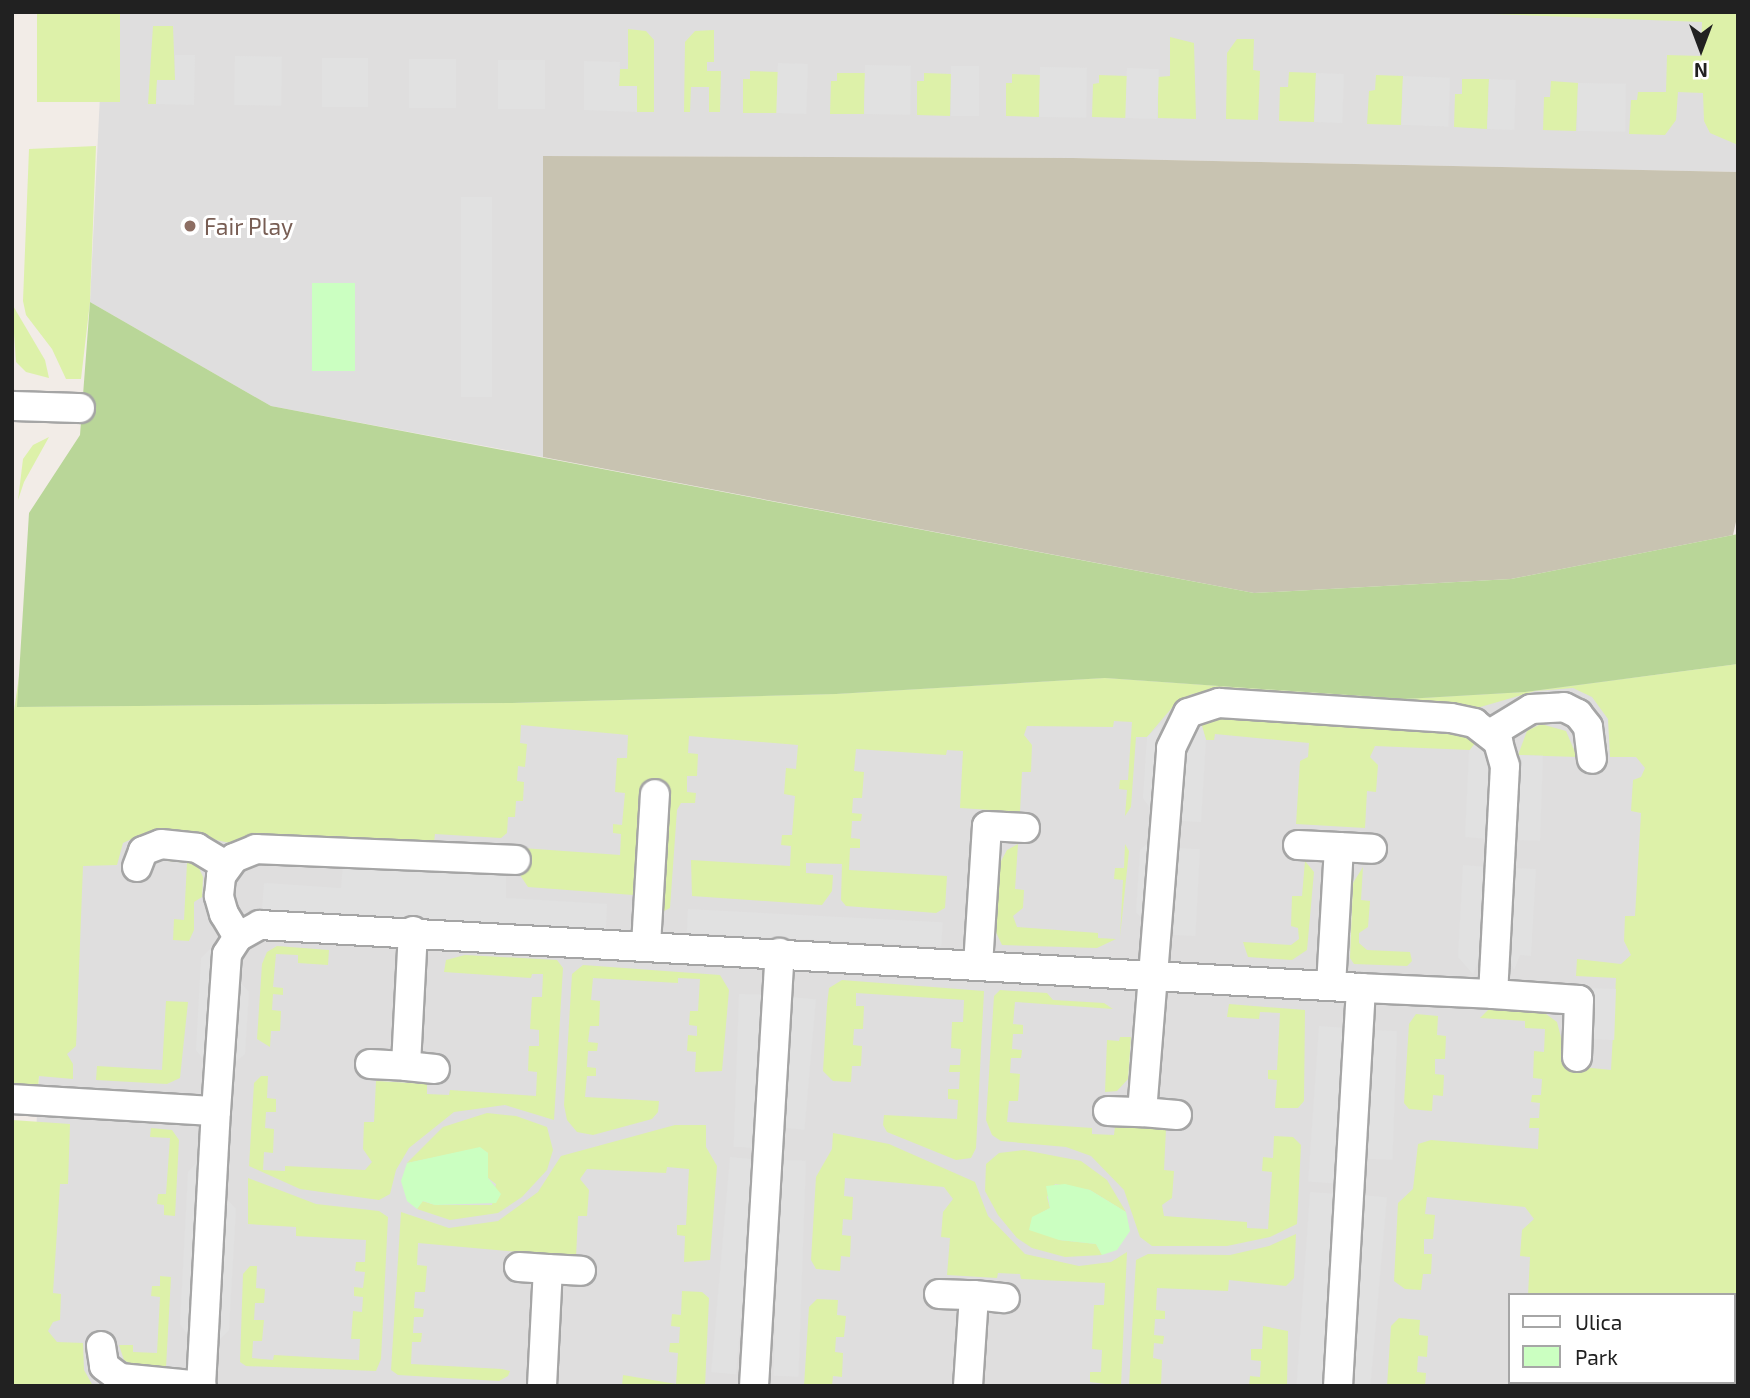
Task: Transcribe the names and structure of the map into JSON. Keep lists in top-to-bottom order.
{
  "places": ["Fair Play"],
  "legend": ["Ulica", "Park"],
  "north": "bottom"
}
